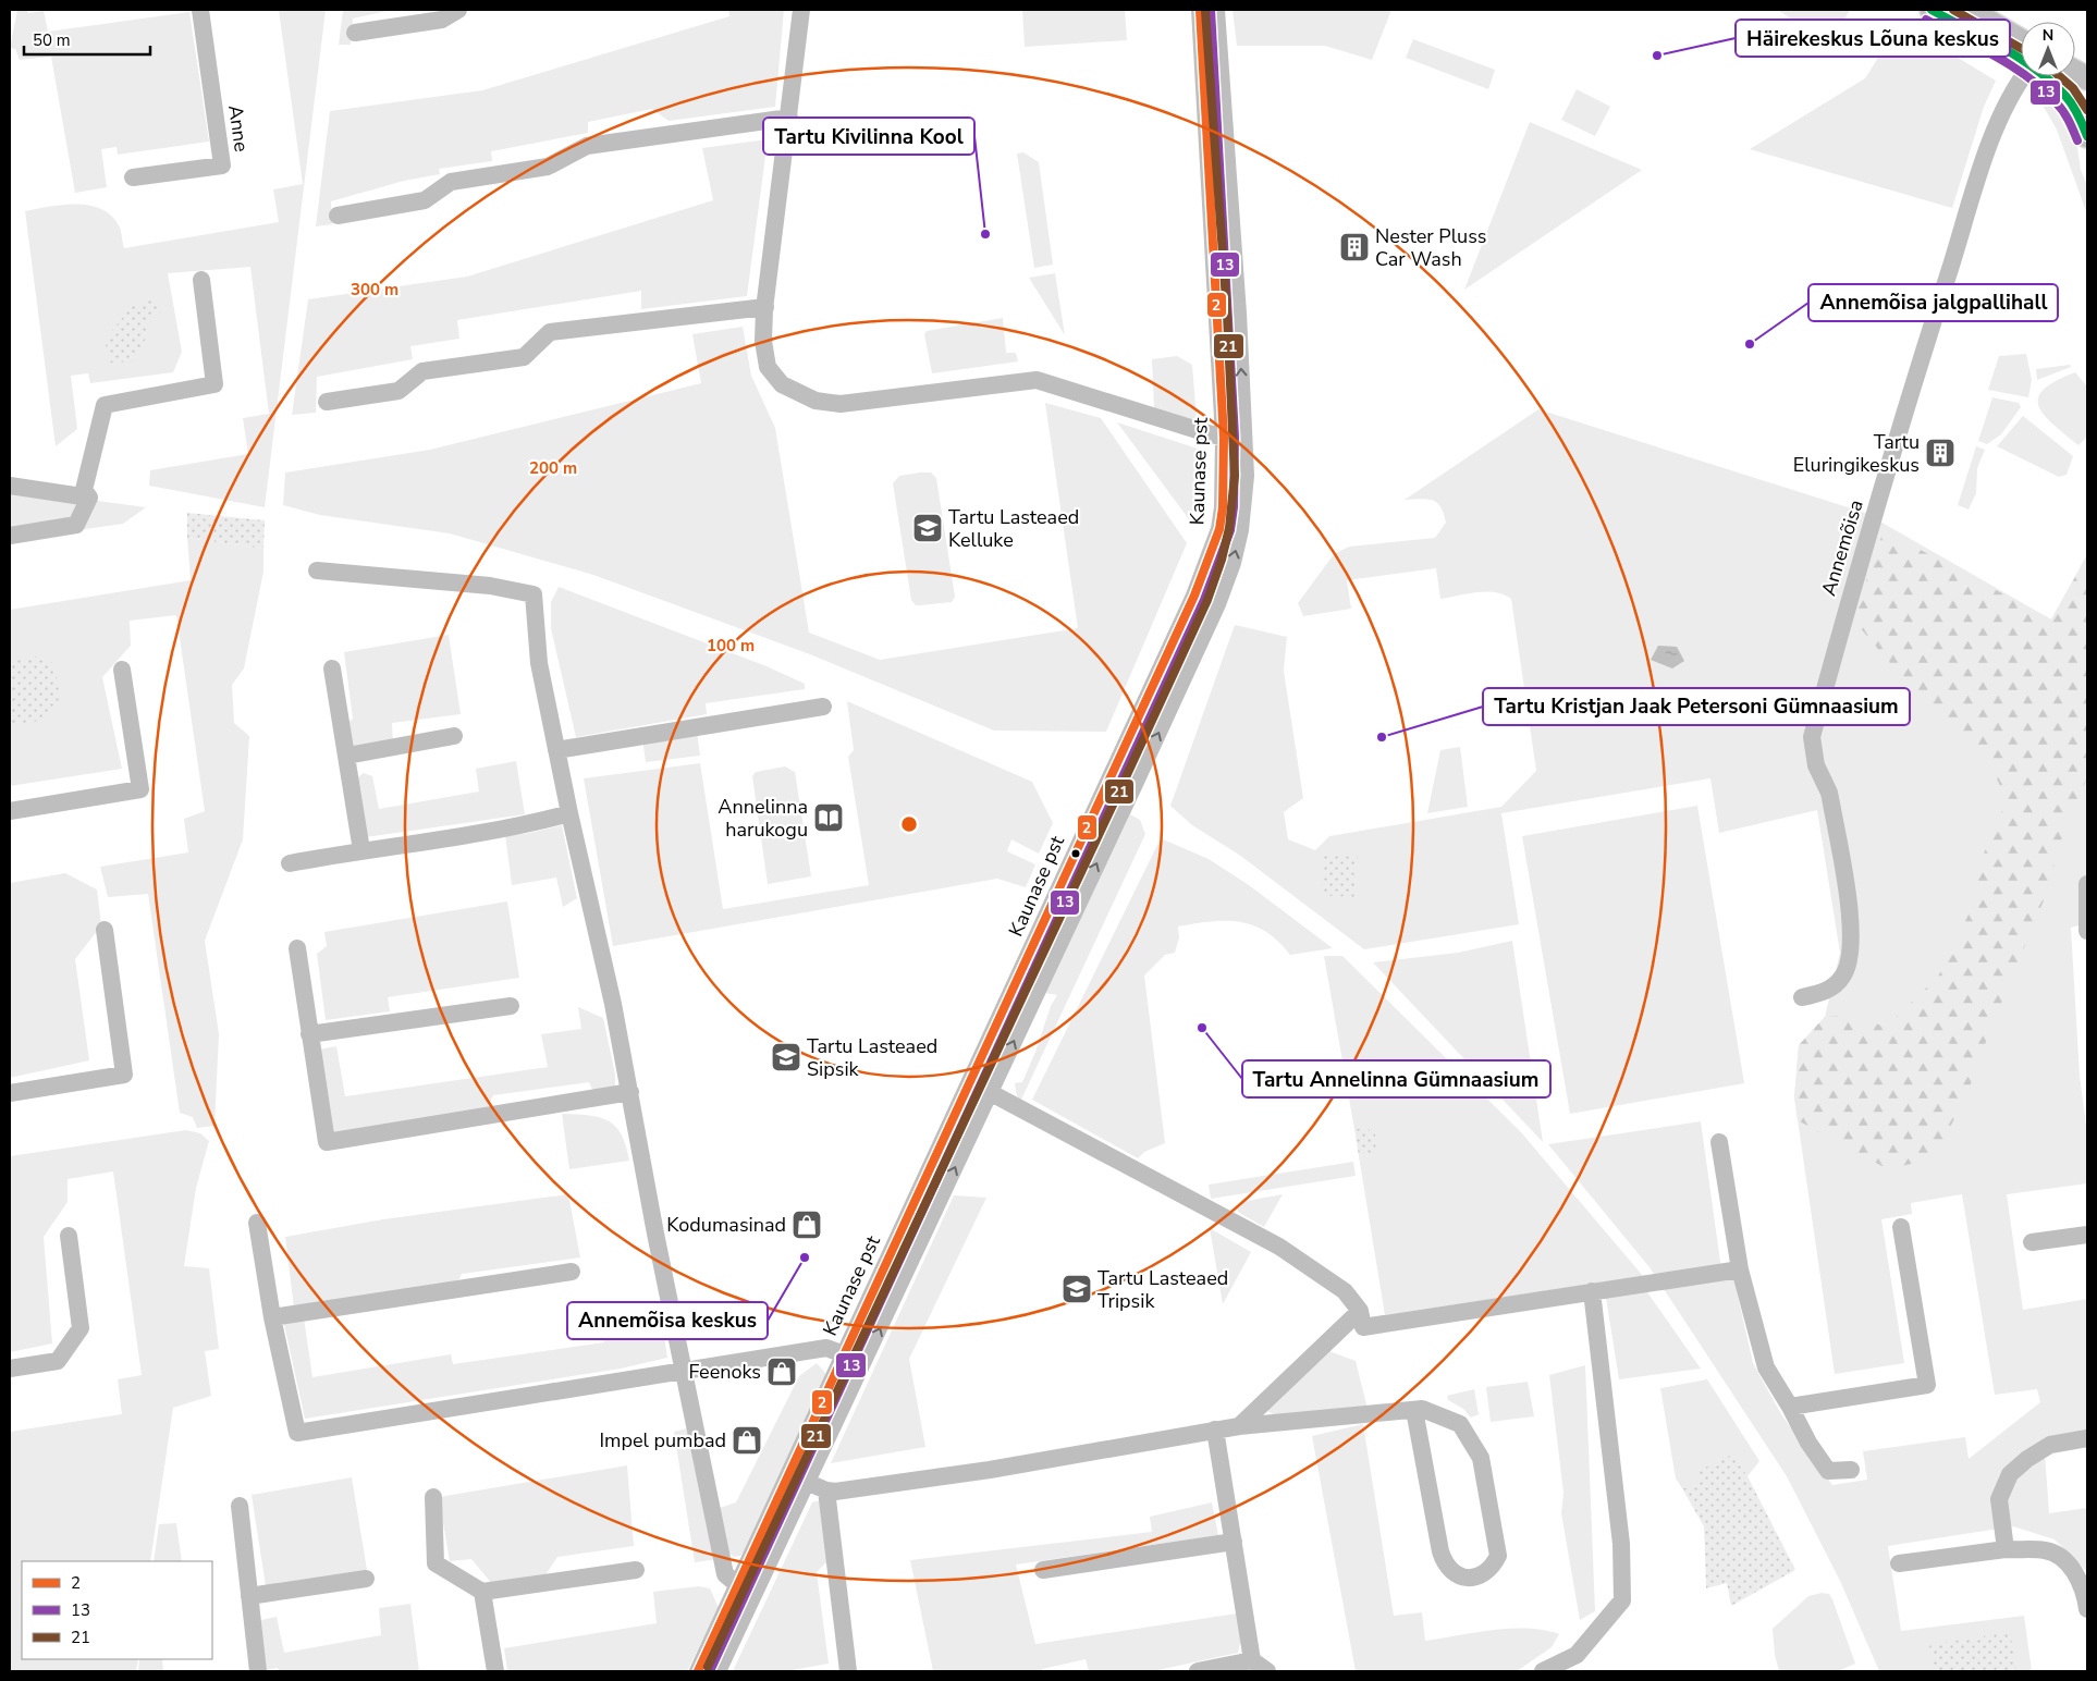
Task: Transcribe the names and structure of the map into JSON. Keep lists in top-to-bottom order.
{
  "streets": {
    "street": ["Anne", "Kaunase pst", "Annemõisa"]
  },
  "places": {
    "other": [
      "Häirekeskus Lõuna keskus",
      "Tartu Kivilinna Kool",
      "Annemõisa jalgpallihall",
      "Tartu Kristjan Jaak Petersoni Gümnaasium",
      "Tartu Annelinna Gümnaasium",
      "Annemõisa keskus"
    ],
    "building": ["Nester Pluss Car Wash", "Tartu Eluringikeskus"],
    "school or university": ["Tartu Lasteaed Kelluke", "Tartu Lasteaed Sipsik", "Tartu Lasteaed Tripsik"],
    "library": ["Annelinna harukogu"],
    "shop": ["Kodumasinad", "Feenoks", "Impel pumbad"]
  },
  "lines": ["transit line 2", "transit line 13", "transit line 21"],
  "legend": ["2", "13", "21"],
  "scale_bar": "50 m",
  "north": "top",
  "rings": ["300 m", "200 m", "100 m"]
}
